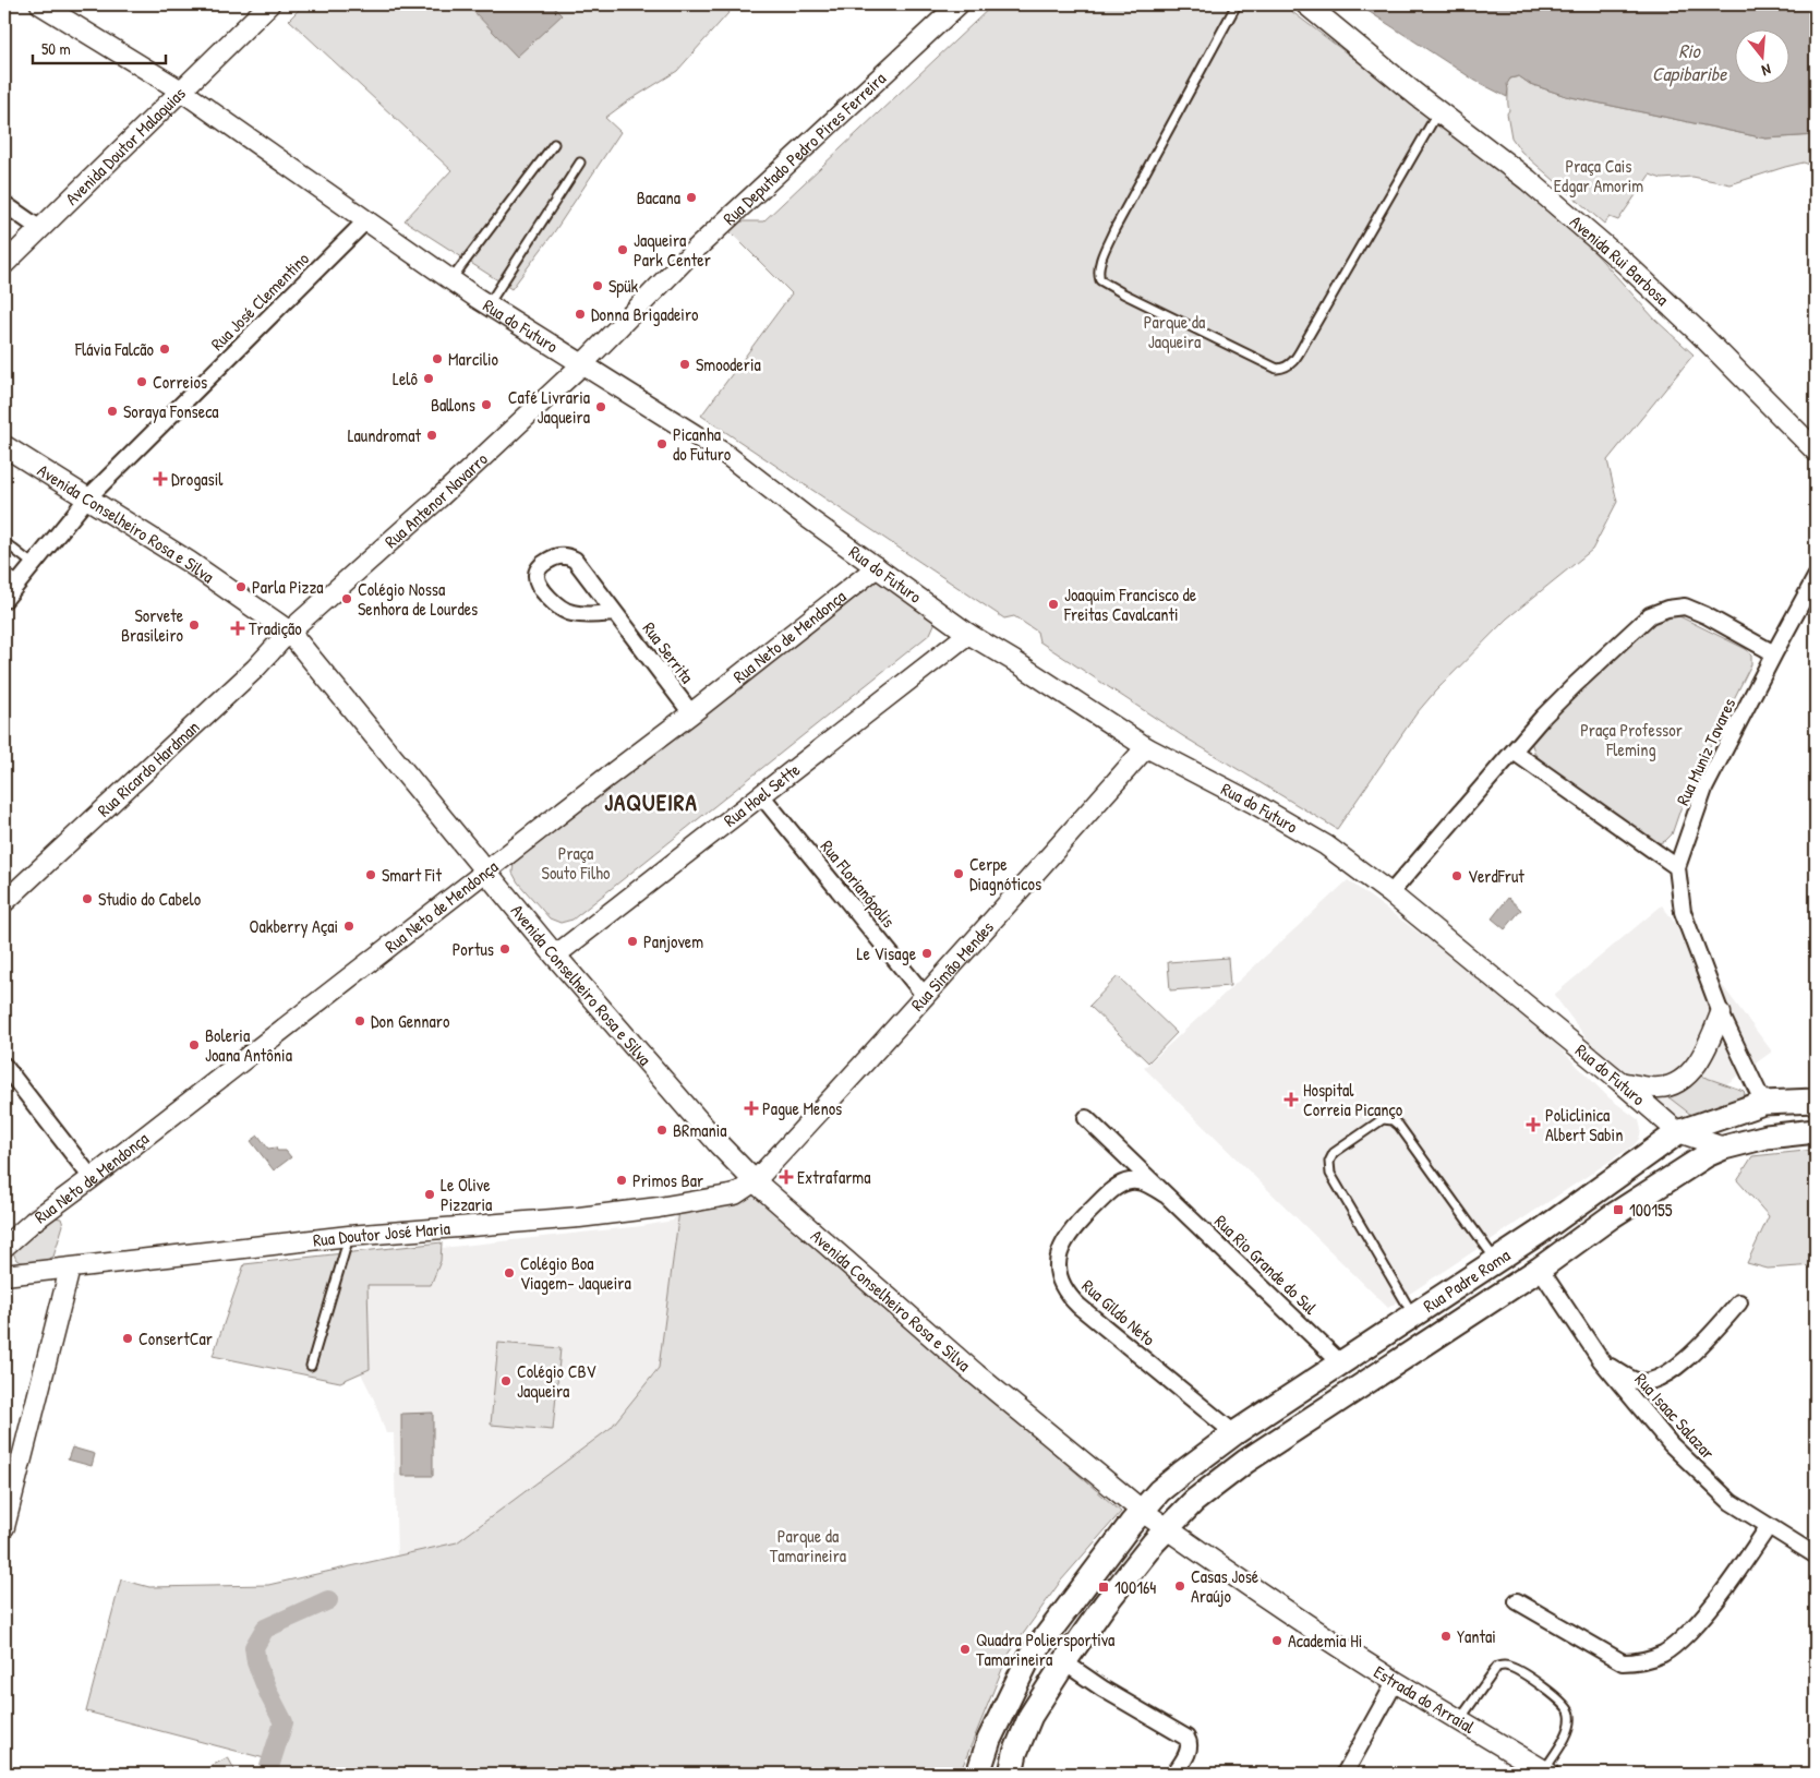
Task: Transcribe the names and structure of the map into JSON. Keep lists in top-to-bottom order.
{
  "streets": {
    "main road": [
      "Avenida Rui Barbosa",
      "Avenida Conselheiro Rosa e Silva",
      "Rua Padre Roma",
      "Estrada do Arraial"
    ],
    "street": [
      "Avenida Doutor Malaquias",
      "Rua Deputado Pedro Pires Ferreira",
      "Rua José Clementino",
      "Rua do Futuro",
      "Rua Antenor Navarro",
      "Rua Neto de Mendonça",
      "Rua Serrita",
      "Rua Muniz Tavares",
      "Rua Ricardo Hardman",
      "Rua Hoel Sette",
      "Rua Florianópolis",
      "Rua Simão Mendes",
      "Rua Doutor José Maria",
      "Rua Rio Grande do Sul",
      "Rua Gildo Neto",
      "Rua Isaac Salazar"
    ]
  },
  "crossings": [
    ["Avenida Doutor Malaquias", "Rua do Futuro"],
    ["Rua Deputado Pedro Pires Ferreira", "Rua do Futuro"],
    ["Rua Deputado Pedro Pires Ferreira", "Rua Antenor Navarro"],
    ["Rua José Clementino", "Rua do Futuro"],
    ["Rua José Clementino", "Avenida Conselheiro Rosa e Silva"],
    ["Rua do Futuro", "Rua Antenor Navarro"],
    ["Rua do Futuro", "Rua Neto de Mendonça"],
    ["Rua do Futuro", "Rua Hoel Sette"],
    ["Rua do Futuro", "Rua Simão Mendes"],
    ["Rua do Futuro", "Rua Padre Roma"],
    ["Rua Antenor Navarro", "Avenida Conselheiro Rosa e Silva"],
    ["Rua Antenor Navarro", "Rua Ricardo Hardman"],
    ["Avenida Conselheiro Rosa e Silva", "Rua Neto de Mendonça"],
    ["Avenida Conselheiro Rosa e Silva", "Rua Ricardo Hardman"],
    ["Avenida Conselheiro Rosa e Silva", "Rua Hoel Sette"],
    ["Avenida Conselheiro Rosa e Silva", "Rua Simão Mendes"],
    ["Avenida Conselheiro Rosa e Silva", "Rua Doutor José Maria"],
    ["Avenida Conselheiro Rosa e Silva", "Rua Padre Roma"],
    ["Avenida Conselheiro Rosa e Silva", "Estrada do Arraial"],
    ["Rua Neto de Mendonça", "Rua Serrita"],
    ["Rua Muniz Tavares", "Rua Padre Roma"],
    ["Rua Hoel Sette", "Rua Florianópolis"],
    ["Rua Florianópolis", "Rua Simão Mendes"],
    ["Rua Simão Mendes", "Rua Doutor José Maria"],
    ["Rua Rio Grande do Sul", "Rua Padre Roma"],
    ["Rua Rio Grande do Sul", "Rua Gildo Neto"],
    ["Rua Padre Roma", "Rua Gildo Neto"],
    ["Rua Padre Roma", "Rua Isaac Salazar"],
    ["Rua Padre Roma", "Estrada do Arraial"]
  ],
  "districts": ["JAQUEIRA"],
  "water": ["Rio Capibaribe"],
  "parks": [
    "Praça Cais Edgar Amorim",
    "Parque da Jaqueira",
    "Praça Professor Fleming",
    "Praça Souto Filho",
    "Parque da Tamarineira"
  ],
  "places": {
    "other": [
      "Bacana",
      "Jaqueira Park Center",
      "Spük",
      "Donna Brigadeiro",
      "Flávia Falcão",
      "Marcilio",
      "Smooderia",
      "Lelô",
      "Correios",
      "Ballons",
      "Café Livraria Jaqueira",
      "Soraya Fonseca",
      "Laundromat",
      "Picanha do Futuro",
      "Parla Pizza",
      "Colégio Nossa Senhora de Lourdes",
      "Joaquim Francisco de Freitas Cavalcanti",
      "Sorvete Brasileiro",
      "Cerpe Diagnóticos",
      "Smart Fit",
      "VerdFrut",
      "Studio do Cabelo",
      "Oakberry Açai",
      "Panjovem",
      "Portus",
      "Le Visage",
      "Don Gennaro",
      "Boleria Joana Antônia",
      "BRmania",
      "Primos Bar",
      "Le Olive Pizzaria",
      "Colégio Boa Viagem- Jaqueira",
      "ConsertCar",
      "Colégio CBV Jaqueira",
      "Casas José Araújo",
      "Yantai",
      "Academia Hi",
      "Quadra Poliersportiva Tamarineira"
    ],
    "health": [
      "Drogasil",
      "Tradição",
      "Hospital Correia Picanço",
      "Pague Menos",
      "Policlinica Albert Sabin",
      "Extrafarma"
    ],
    "transit": ["100155", "100164"]
  },
  "scale_bar": "50 m",
  "north": "bottom"
}
